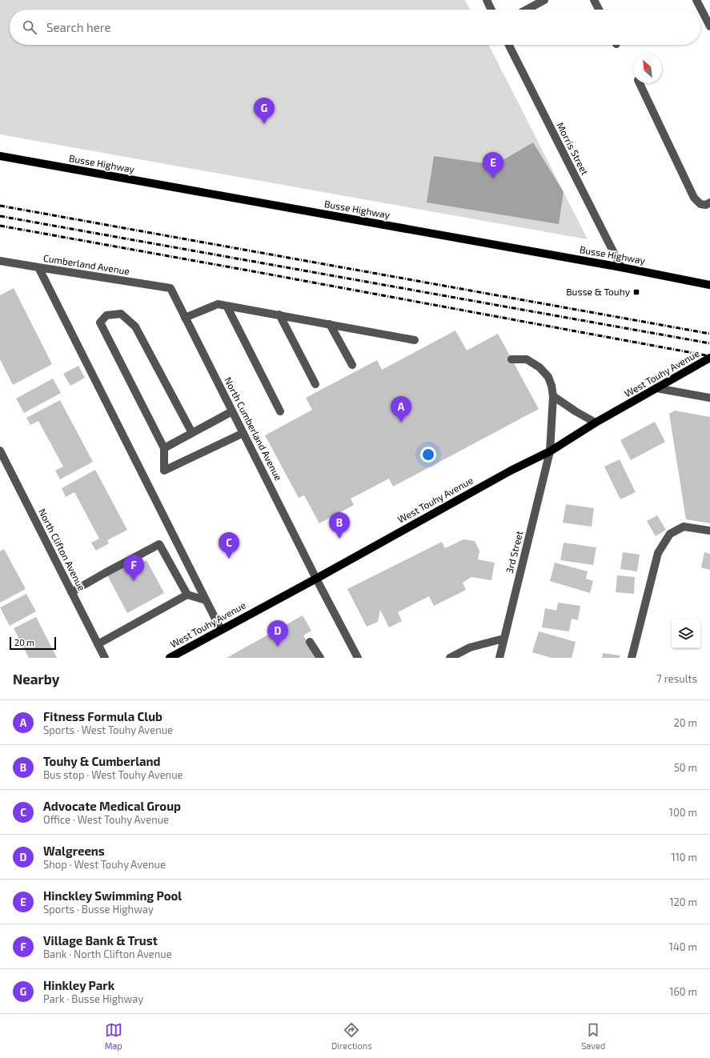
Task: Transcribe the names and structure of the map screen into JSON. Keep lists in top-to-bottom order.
{
  "streets": {
    "main road": ["Busse Highway", "West Touhy Avenue"],
    "street": [
      "Morris Street",
      "Cumberland Avenue",
      "North Cumberland Avenue",
      "North Clifton Avenue",
      "3rd Street"
    ]
  },
  "crossings": [
    ["Morris Street", "Busse Highway"],
    ["Cumberland Avenue", "North Cumberland Avenue"],
    ["West Touhy Avenue", "North Cumberland Avenue"],
    ["West Touhy Avenue", "3rd Street"]
  ],
  "places": {
    "transit": ["Busse & Touhy"]
  },
  "scale_bar": "20 m",
  "north": "top left",
  "page": {
    "search": "Search here",
    "pins": [
      "G",
      "E",
      "A",
      "B",
      "C",
      "F",
      "D"
    ],
    "scale": "20 m",
    "heading": ["Nearby", "7 results"],
    "list": [
      {
        "mark": "A",
        "name": "Fitness Formula Club",
        "note": "Sports · West Touhy Avenue",
        "value": "20 m"
      },
      {
        "mark": "B",
        "name": "Touhy & Cumberland",
        "note": "Bus stop · West Touhy Avenue",
        "value": "50 m"
      },
      {
        "mark": "C",
        "name": "Advocate Medical Group",
        "note": "Office · West Touhy Avenue",
        "value": "100 m"
      },
      {
        "mark": "D",
        "name": "Walgreens",
        "note": "Shop · West Touhy Avenue",
        "value": "110 m"
      },
      {
        "mark": "E",
        "name": "Hinckley Swimming Pool",
        "note": "Sports · Busse Highway",
        "value": "120 m"
      },
      {
        "mark": "F",
        "name": "Village Bank & Trust",
        "note": "Bank · North Clifton Avenue",
        "value": "140 m"
      },
      {
        "mark": "G",
        "name": "Hinkley Park",
        "note": "Park · Busse Highway",
        "value": "160 m"
      }
    ],
    "nav": ["Map", "Directions", "Saved"]
  }
}
